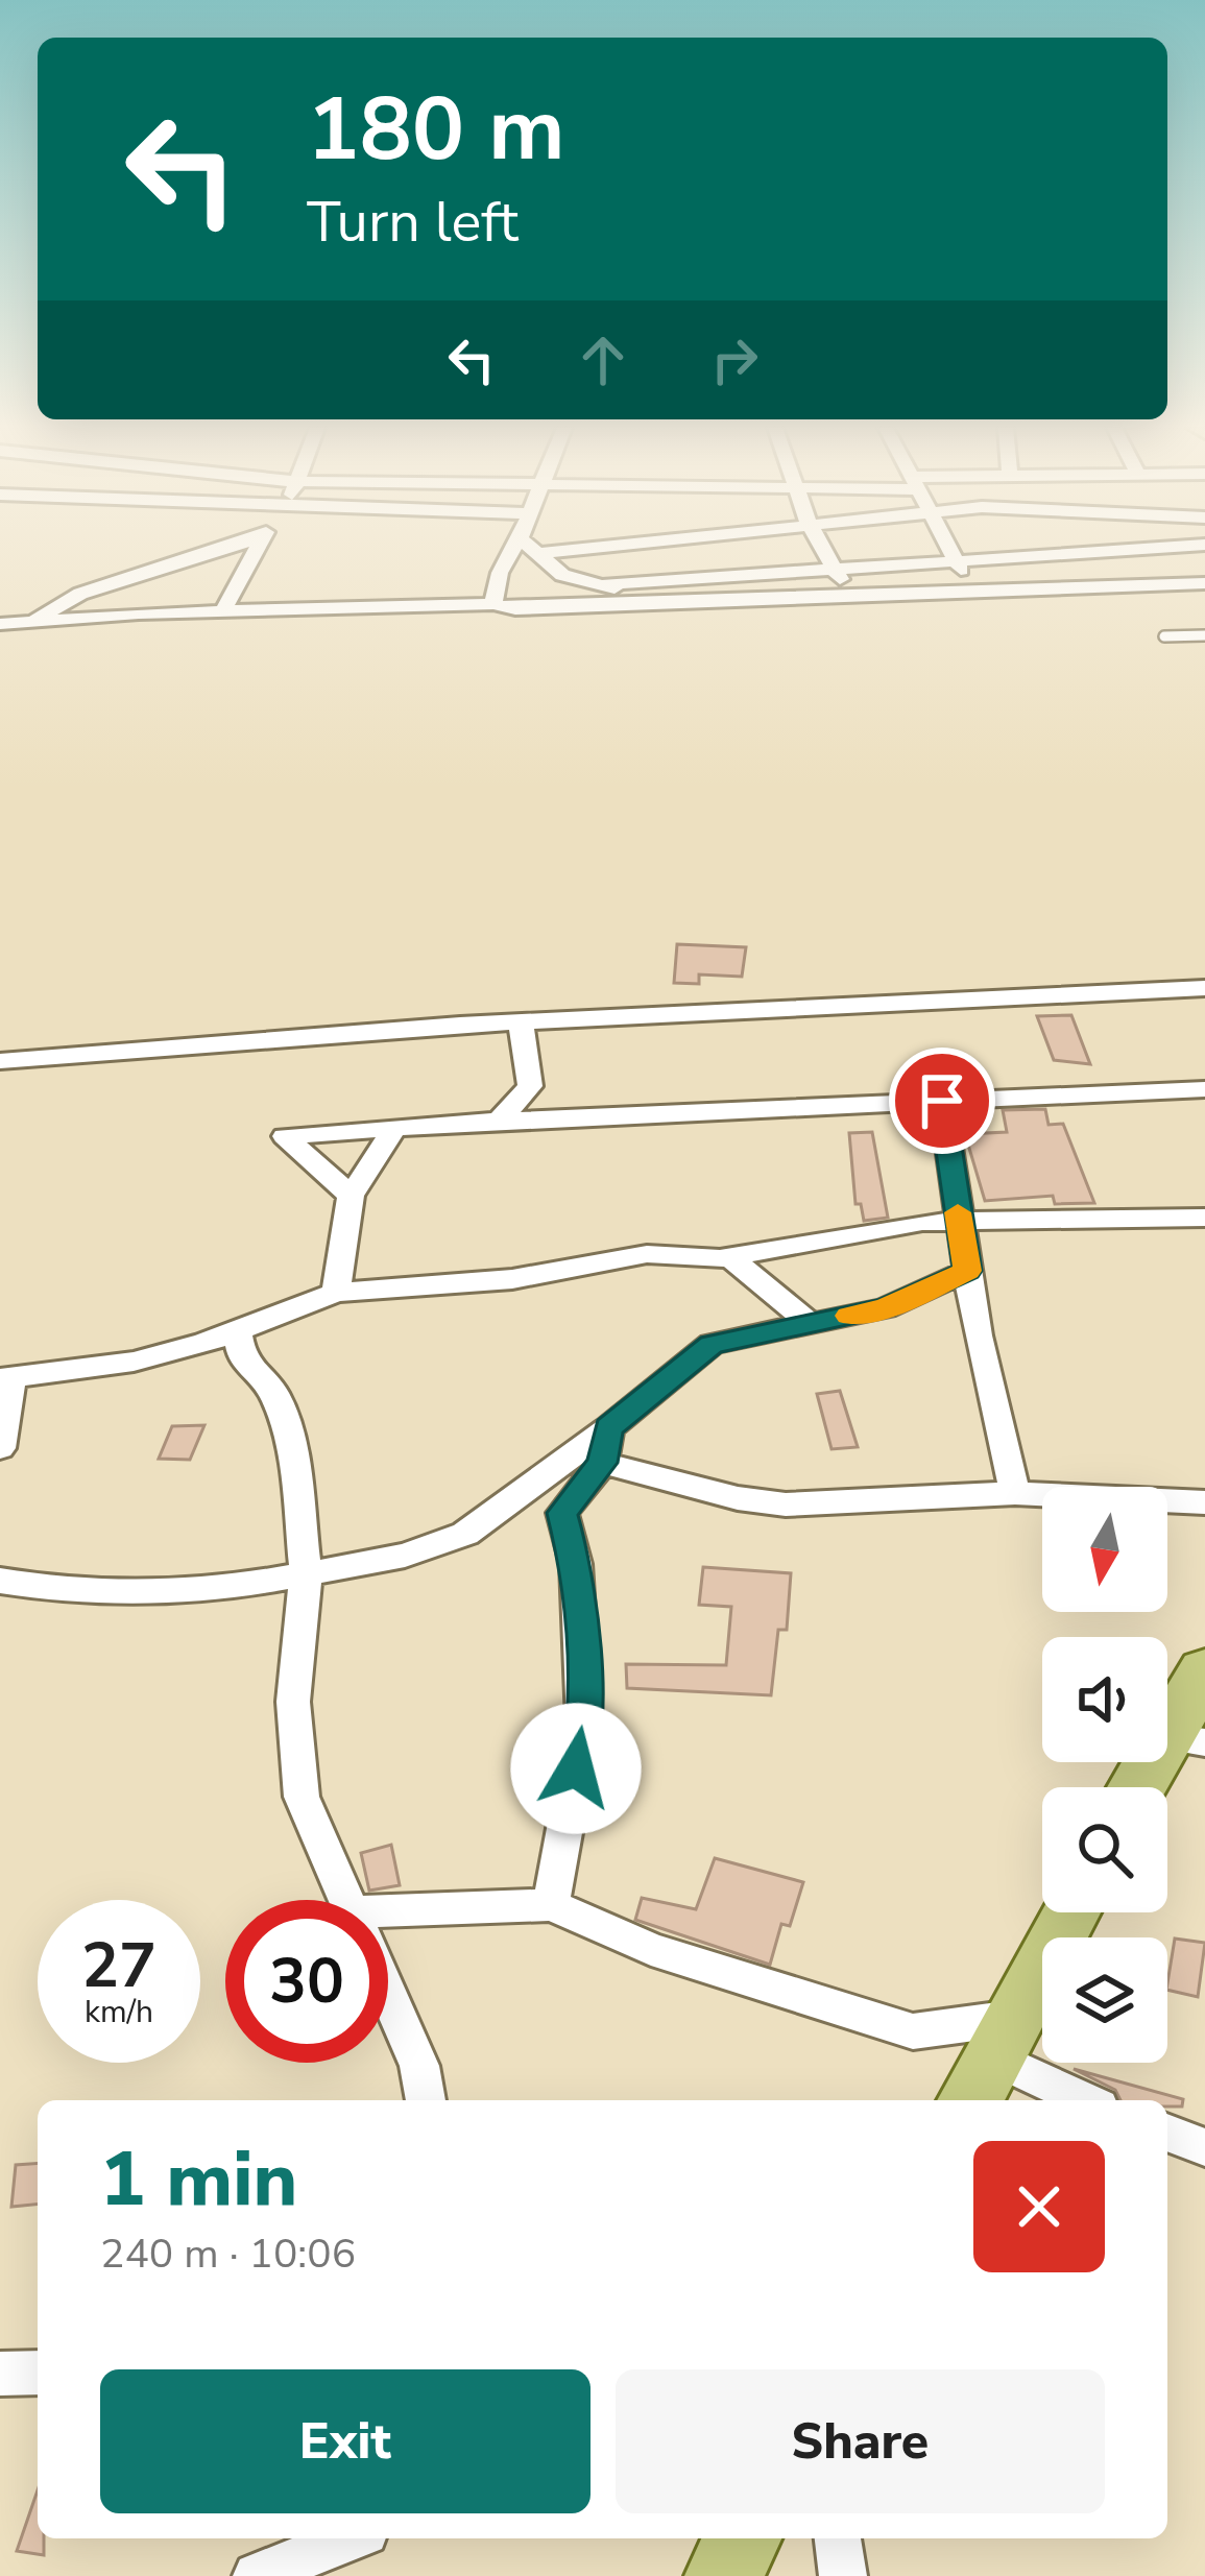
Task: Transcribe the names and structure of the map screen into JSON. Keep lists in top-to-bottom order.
{
  "north": "bottom",
  "page": {
    "turn": ["180 m", "Turn left"],
    "speed": "27 km/h",
    "limit": "30",
    "heading": ["1 min", "240 m · 10:06"],
    "buttons": ["Exit", "Share"]
  }
}
